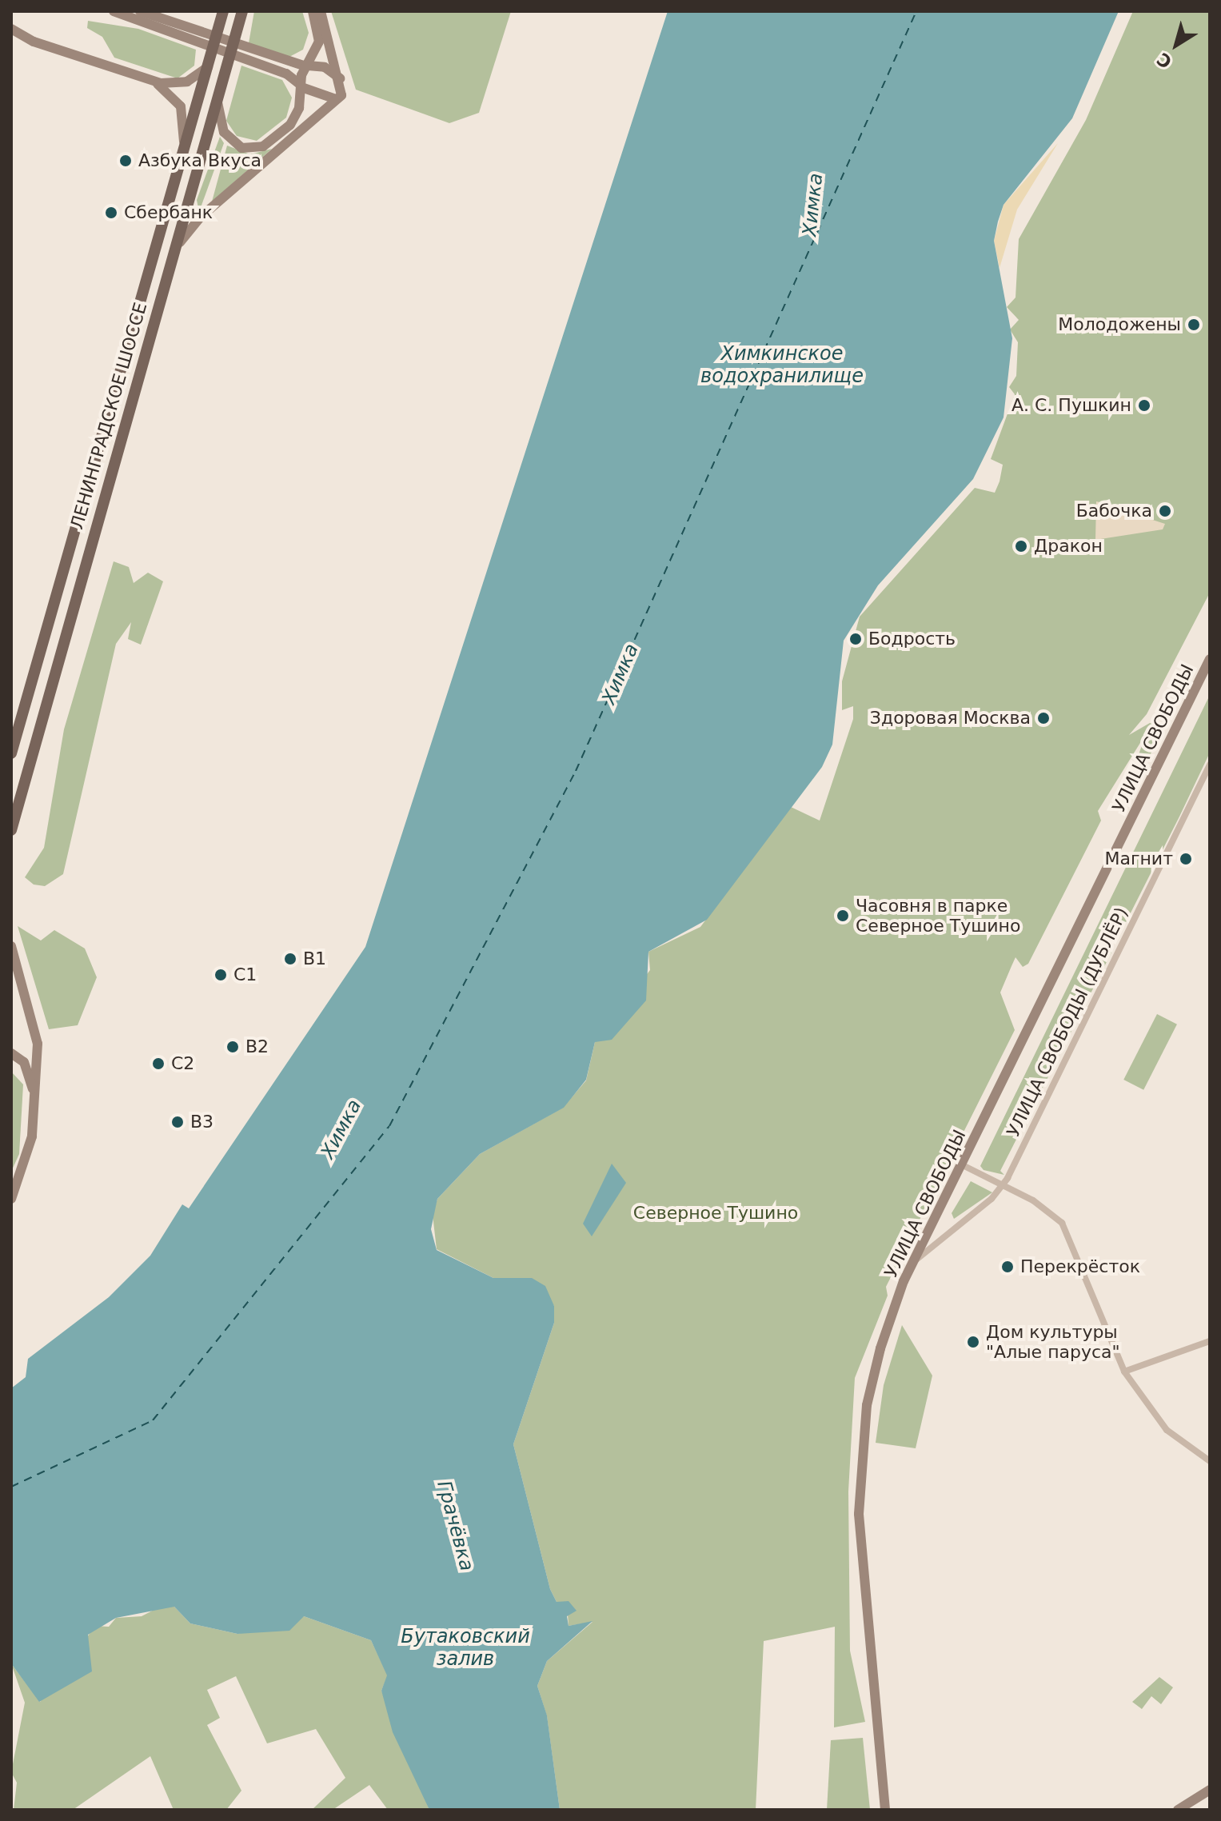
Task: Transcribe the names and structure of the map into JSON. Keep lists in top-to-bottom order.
{
  "streets": {
    "main road": ["ЛЕНИНГРАДСКОЕ ШОССЕ", "УЛИЦА СВОБОДЫ"],
    "street": ["УЛИЦА СВОБОДЫ (ДУБЛЁР)"]
  },
  "crossings": [
    ["УЛИЦА СВОБОДЫ", "УЛИЦА СВОБОДЫ (ДУБЛЁР)"]
  ],
  "water": [
    "Химка",
    "Химкинское водохранилище",
    "Грачёвка",
    "Бутаковский залив"
  ],
  "parks": ["Северное Тушино"],
  "places": [
    "Азбука Вкуса",
    "Сбербанк",
    "Молодожены",
    "А. С. Пушкин",
    "Бабочка",
    "Дракон",
    "Бодрость",
    "Здоровая Москва",
    "Магнит",
    "Часовня в парке Северное Тушино",
    "B1",
    "C1",
    "B2",
    "C2",
    "B3",
    "Перекрёсток",
    "Дом культуры \"Алые паруса\""
  ],
  "north": "bottom left"
}
